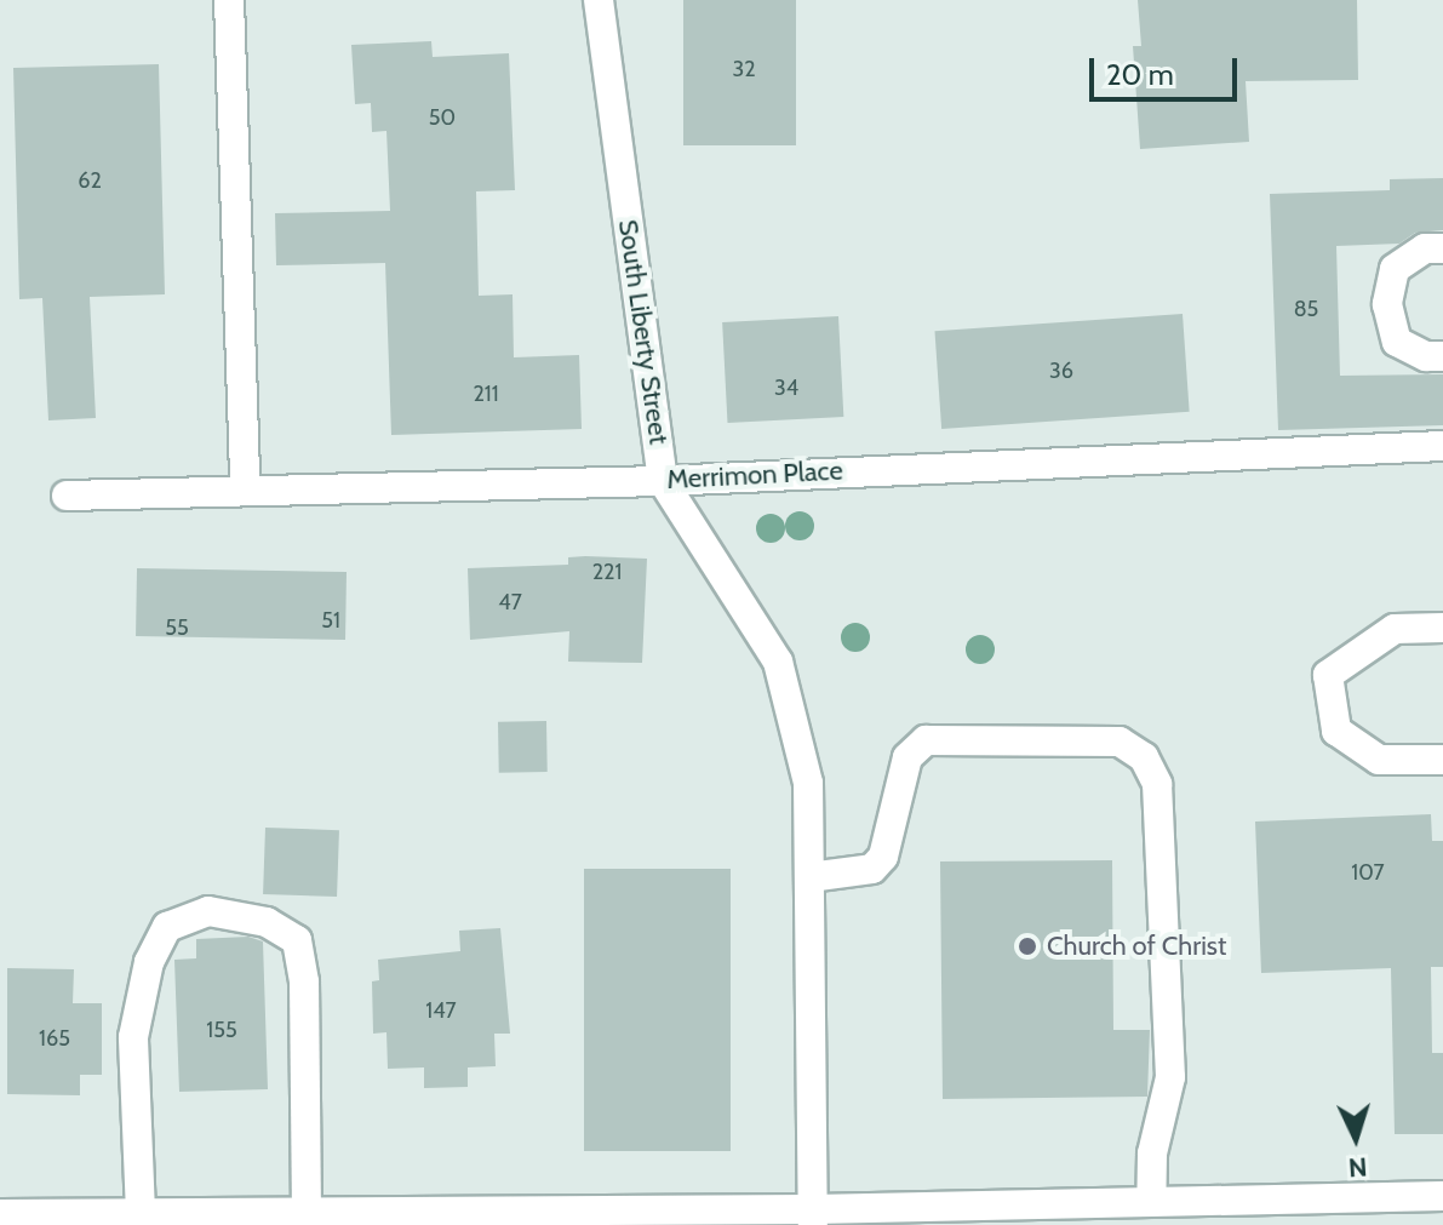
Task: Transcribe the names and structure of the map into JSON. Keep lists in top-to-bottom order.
{
  "streets": {
    "street": ["South Liberty Street", "Merrimon Place"]
  },
  "crossings": [
    ["South Liberty Street", "Merrimon Place"]
  ],
  "places": ["Church of Christ"],
  "house_numbers": [
    "32",
    "50",
    "62",
    "85",
    "36",
    "34",
    "211",
    "221",
    "47",
    "51",
    "55",
    "107",
    "147",
    "155",
    "165"
  ],
  "scale_bar": "20 m",
  "north": "bottom"
}
